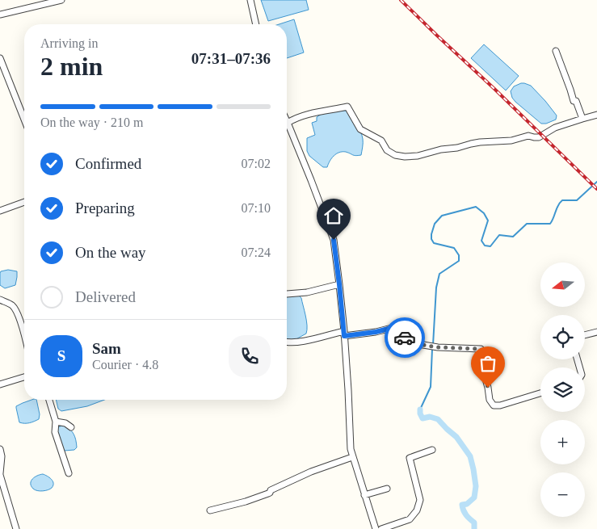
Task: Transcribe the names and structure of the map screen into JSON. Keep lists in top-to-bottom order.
{
  "north": "left",
  "page": {
    "heading": ["2 min", "Arriving in", "07:31–07:36"],
    "panel": ["Sam", "Courier · 4.8"],
    "bar": "On the way · 210 m",
    "list": [
      ["Confirmed", "07:02"],
      ["Preparing", "07:10"],
      ["On the way", "07:24"],
      "Delivered"
    ],
    "map_buttons": ["+", "−"],
    "round": "S"
  }
}
